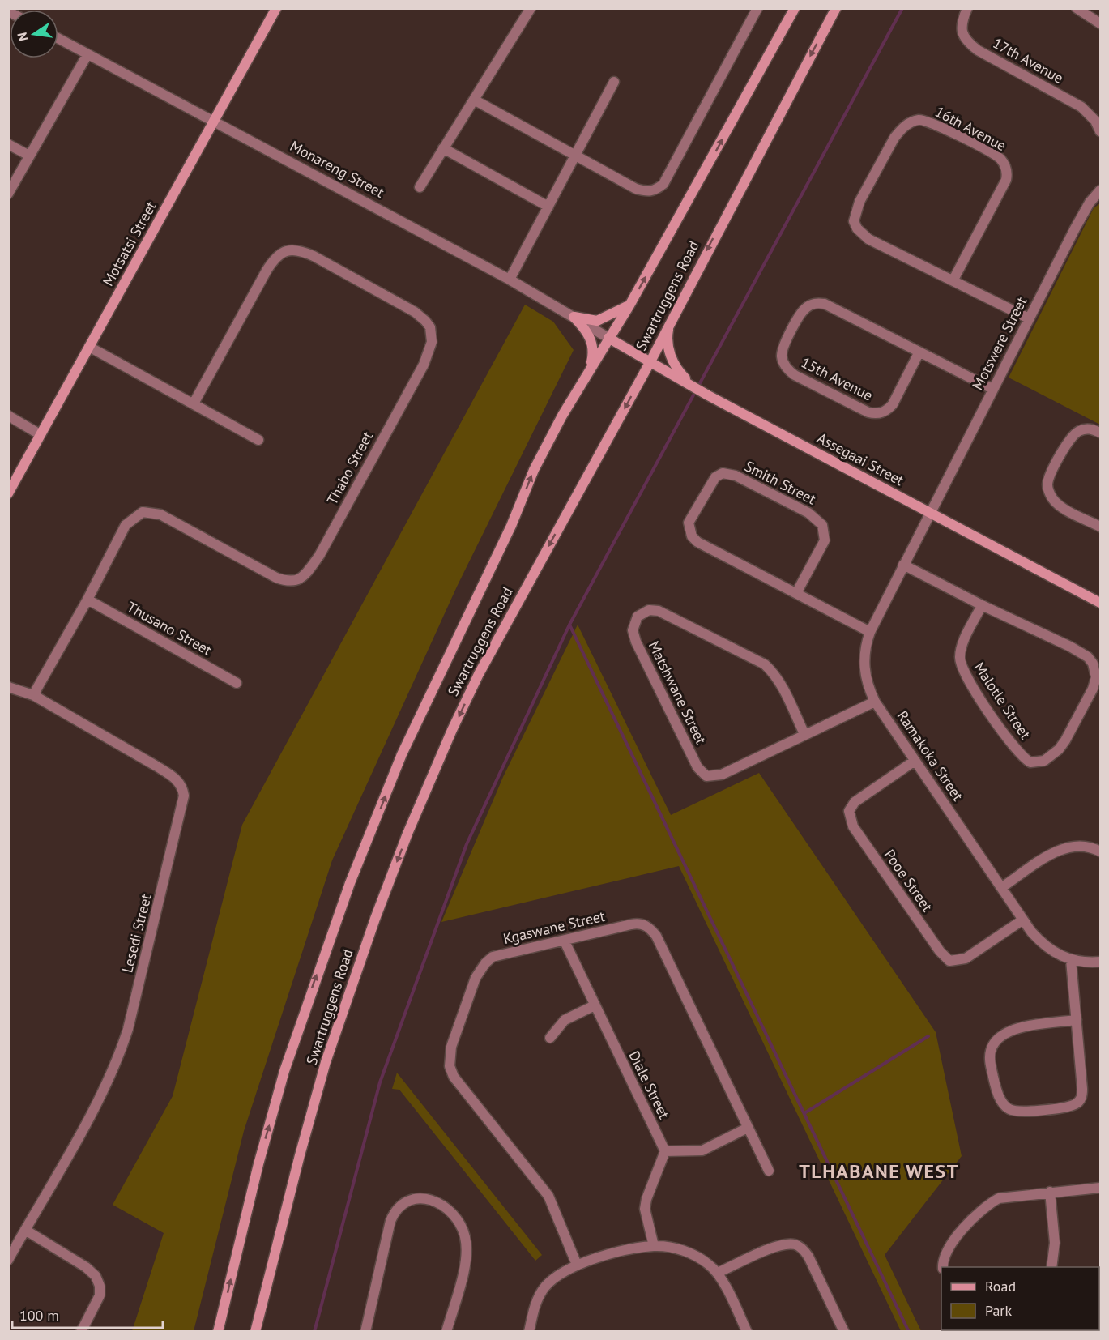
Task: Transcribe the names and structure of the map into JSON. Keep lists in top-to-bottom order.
{
  "streets": {
    "main road": ["Motsatsi Street", "Swartruggens Road", "Assegaai Street"],
    "street": [
      "17th Avenue",
      "16th Avenue",
      "Monareng Street",
      "Motswere Street",
      "15th Avenue",
      "Thabo Street",
      "Smith Street",
      "Thusano Street",
      "Matshwane Street",
      "Malotle Street",
      "Ramakoka Street",
      "Pooe Street",
      "Kgaswane Street",
      "Lesedi Street",
      "Diale Street"
    ]
  },
  "crossings": [
    ["16th Avenue", "Motswere Street"],
    ["Monareng Street", "Motsatsi Street"],
    ["Monareng Street", "Swartruggens Road"],
    ["Monareng Street", "Assegaai Street"],
    ["Swartruggens Road", "Assegaai Street"],
    ["Motswere Street", "15th Avenue"],
    ["Motswere Street", "Assegaai Street"],
    ["Motswere Street", "Ramakoka Street"],
    ["Assegaai Street", "Ramakoka Street"],
    ["Thabo Street", "Thusano Street"],
    ["Thabo Street", "Lesedi Street"],
    ["Smith Street", "Ramakoka Street"],
    ["Matshwane Street", "Ramakoka Street"],
    ["Malotle Street", "Ramakoka Street"],
    ["Ramakoka Street", "Pooe Street"],
    ["Kgaswane Street", "Diale Street"]
  ],
  "districts": ["TLHABANE WEST"],
  "legend": ["Road", "Park"],
  "scale_bar": "100 m",
  "north": "left"
}
